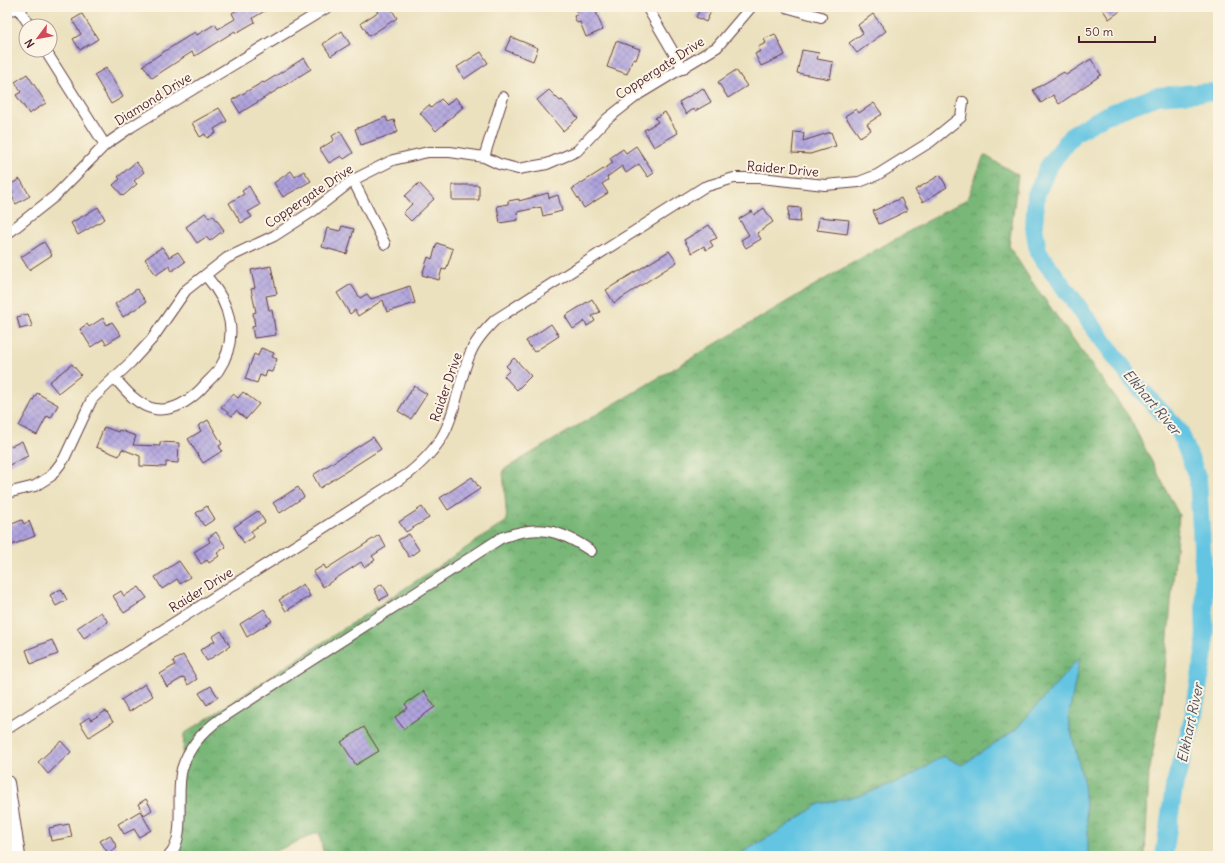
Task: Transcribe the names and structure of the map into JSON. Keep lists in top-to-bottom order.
{
  "streets": {
    "street": ["Coppergate Drive", "Diamond Drive", "Raider Drive"]
  },
  "water": ["Elkhart River"],
  "scale_bar": "50 m",
  "north": "bottom left"
}
